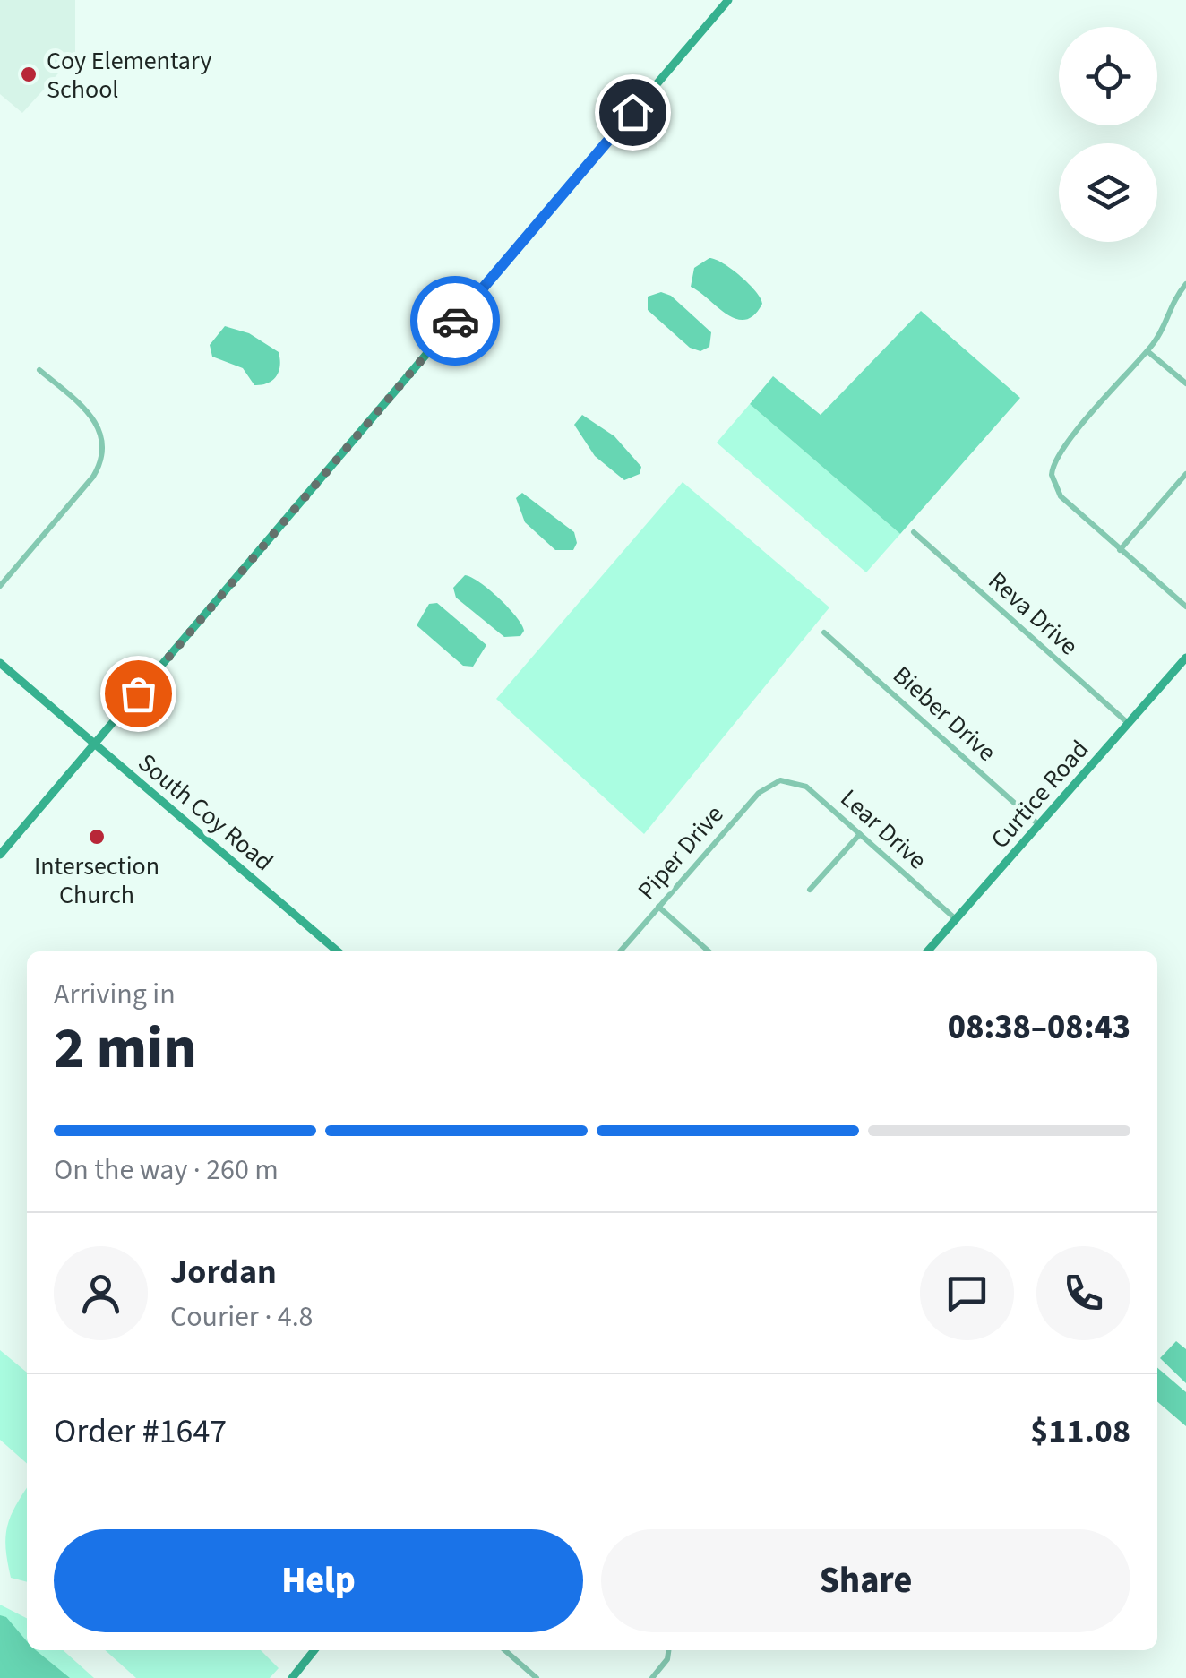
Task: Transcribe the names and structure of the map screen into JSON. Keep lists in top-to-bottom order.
{
  "streets": {
    "street": [
      "Reva Drive",
      "Bieber Drive",
      "Curtice Road",
      "South Coy Road",
      "Lear Drive",
      "Piper Drive"
    ]
  },
  "crossings": [
    ["Reva Drive", "Curtice Road"],
    ["Bieber Drive", "Curtice Road"],
    ["Curtice Road", "Lear Drive"],
    ["Lear Drive", "Piper Drive"]
  ],
  "places": ["Coy Elementary School", "Intersection Church"],
  "page": {
    "heading": ["2 min", "Arriving in", "08:38–08:43"],
    "panel": [
      "Jordan",
      "Courier · 4.8",
      "Order #1647",
      "$11.08"
    ],
    "bar": "On the way · 260 m",
    "buttons": ["Help", "Share"]
  }
}
